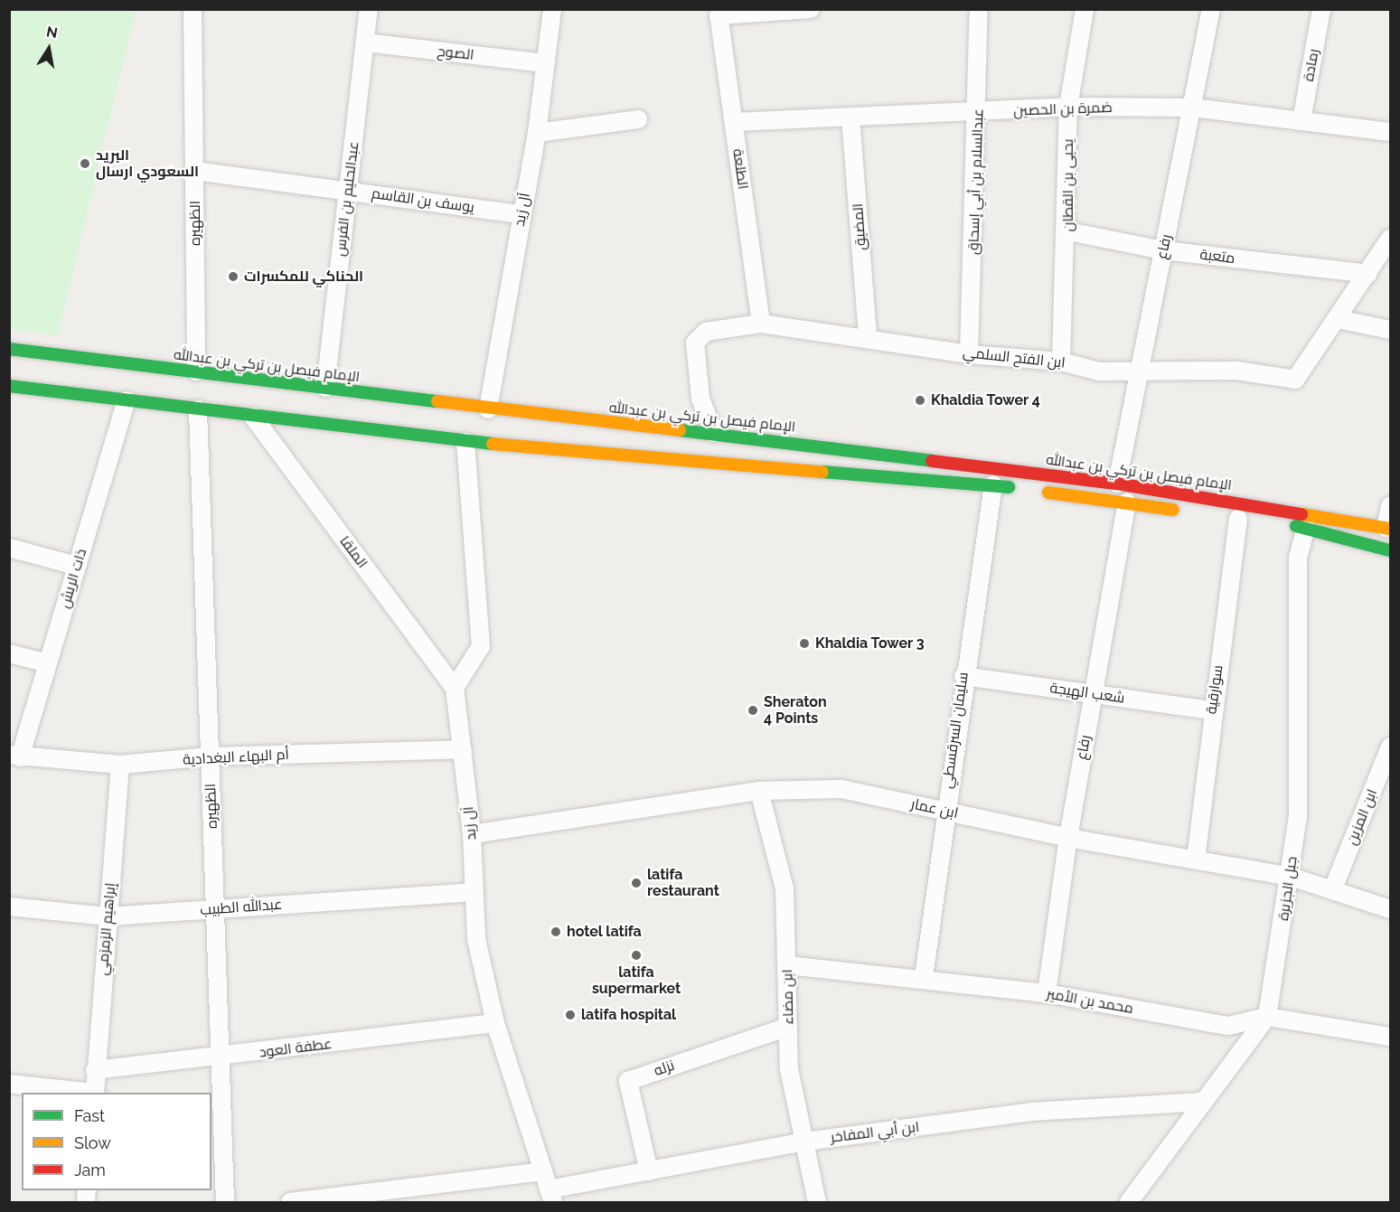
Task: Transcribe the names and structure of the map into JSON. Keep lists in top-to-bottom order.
{
  "streets": {
    "main road": ["الإمام فيصل بن تركي بن عبدالله"],
    "street": [
      "الصوح",
      "رمادة",
      "ضمرة بن الحصين",
      "الطلعة",
      "عبدالسلام بن أبي إسحاق",
      "يحيى بن القطان",
      "عبدالحليم بن الفرس",
      "يوسف بن القاسم",
      "آل زيد",
      "الظهيره",
      "المضيق",
      "رفاع",
      "متعبة",
      "ابن الفتح السلمي",
      "الملقا",
      "ذات الريش",
      "سوارقية",
      "شعب الهيجة",
      "سليمان السرقسطي",
      "أم البهاء البغدادية",
      "ابن عمار",
      "ابن المزين",
      "جبل الجزيرة",
      "عبدالله الطبيب",
      "إبراهيم الزمزمي",
      "ابن مضاء",
      "محمد بن الأمير",
      "عطفة العود",
      "نزله",
      "ابن أبي المفاخر"
    ]
  },
  "crossings": [
    ["الصوح", "عبدالحليم بن الفرس"],
    ["الصوح", "آل زيد"],
    ["رمادة", "ضمرة بن الحصين"],
    ["ضمرة بن الحصين", "الطلعة"],
    ["ضمرة بن الحصين", "عبدالسلام بن أبي إسحاق"],
    ["ضمرة بن الحصين", "يحيى بن القطان"],
    ["ضمرة بن الحصين", "المضيق"],
    ["ضمرة بن الحصين", "رفاع"],
    ["الطلعة", "ابن الفتح السلمي"],
    ["عبدالسلام بن أبي إسحاق", "ابن الفتح السلمي"],
    ["يحيى بن القطان", "متعبة"],
    ["يحيى بن القطان", "ابن الفتح السلمي"],
    ["عبدالحليم بن الفرس", "يوسف بن القاسم"],
    ["عبدالحليم بن الفرس", "الإمام فيصل بن تركي بن عبدالله"],
    ["يوسف بن القاسم", "آل زيد"],
    ["يوسف بن القاسم", "الظهيره"],
    ["آل زيد", "الإمام فيصل بن تركي بن عبدالله"],
    ["آل زيد", "الملقا"],
    ["آل زيد", "أم البهاء البغدادية"],
    ["آل زيد", "ابن عمار"],
    ["آل زيد", "عبدالله الطبيب"],
    ["آل زيد", "عطفة العود"],
    ["آل زيد", "ابن أبي المفاخر"],
    ["الظهيره", "الإمام فيصل بن تركي بن عبدالله"],
    ["الظهيره", "أم البهاء البغدادية"],
    ["الظهيره", "عبدالله الطبيب"],
    ["الظهيره", "عطفة العود"],
    ["المضيق", "ابن الفتح السلمي"],
    ["رفاع", "متعبة"],
    ["رفاع", "ابن الفتح السلمي"],
    ["رفاع", "الإمام فيصل بن تركي بن عبدالله"],
    ["رفاع", "شعب الهيجة"],
    ["رفاع", "ابن عمار"],
    ["رفاع", "محمد بن الأمير"],
    ["متعبة", "ابن الفتح السلمي"],
    ["ابن الفتح السلمي", "الإمام فيصل بن تركي بن عبدالله"],
    ["ذات الريش", "أم البهاء البغدادية"],
    ["سوارقية", "شعب الهيجة"],
    ["سوارقية", "ابن عمار"],
    ["شعب الهيجة", "سليمان السرقسطي"],
    ["سليمان السرقسطي", "ابن عمار"],
    ["سليمان السرقسطي", "محمد بن الأمير"],
    ["أم البهاء البغدادية", "إبراهيم الزمزمي"],
    ["ابن عمار", "ابن المزين"],
    ["ابن عمار", "جبل الجزيرة"],
    ["ابن عمار", "ابن مضاء"],
    ["جبل الجزيرة", "محمد بن الأمير"],
    ["جبل الجزيرة", "ابن أبي المفاخر"],
    ["عبدالله الطبيب", "إبراهيم الزمزمي"],
    ["إبراهيم الزمزمي", "عطفة العود"],
    ["ابن مضاء", "محمد بن الأمير"],
    ["ابن مضاء", "نزله"],
    ["ابن مضاء", "ابن أبي المفاخر"],
    ["نزله", "ابن أبي المفاخر"]
  ],
  "places": [
    "البريد السعودي ارسال",
    "الحناكي للمكسرات",
    "Khaldia Tower 4",
    "Khaldia Tower 3",
    "Sheraton 4 Points",
    "latifa restaurant",
    "hotel latifa",
    "latifa supermarket",
    "latifa hospital"
  ],
  "legend": ["Fast", "Slow", "Jam"],
  "north": "top"
}
